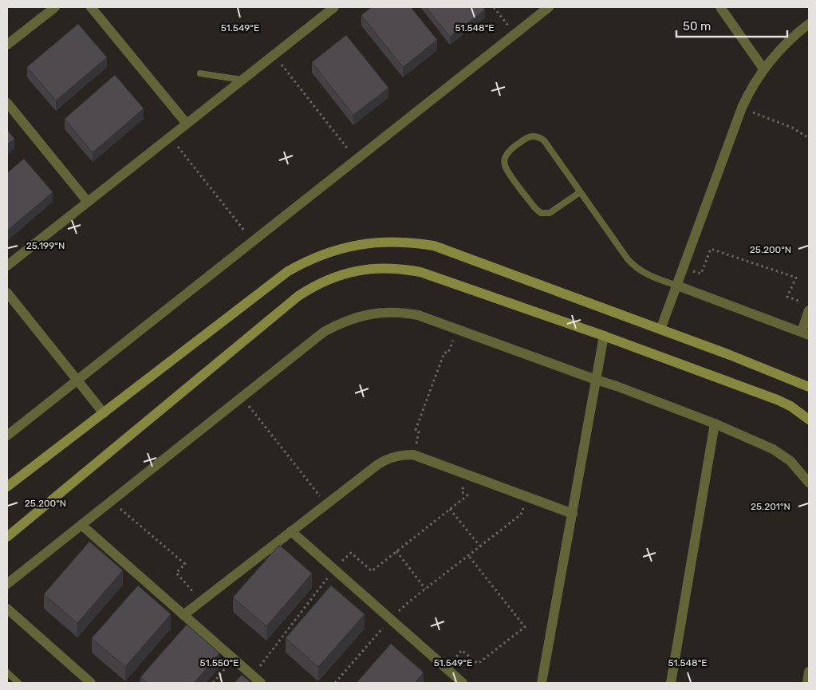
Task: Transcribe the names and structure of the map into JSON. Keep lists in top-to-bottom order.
{
  "scale_bar": "50 m",
  "coordinates": [
    "51.549°E",
    "51.548°E",
    "25.199°N",
    "25.200°N",
    "25.201°N",
    "51.550°E"
  ]
}
